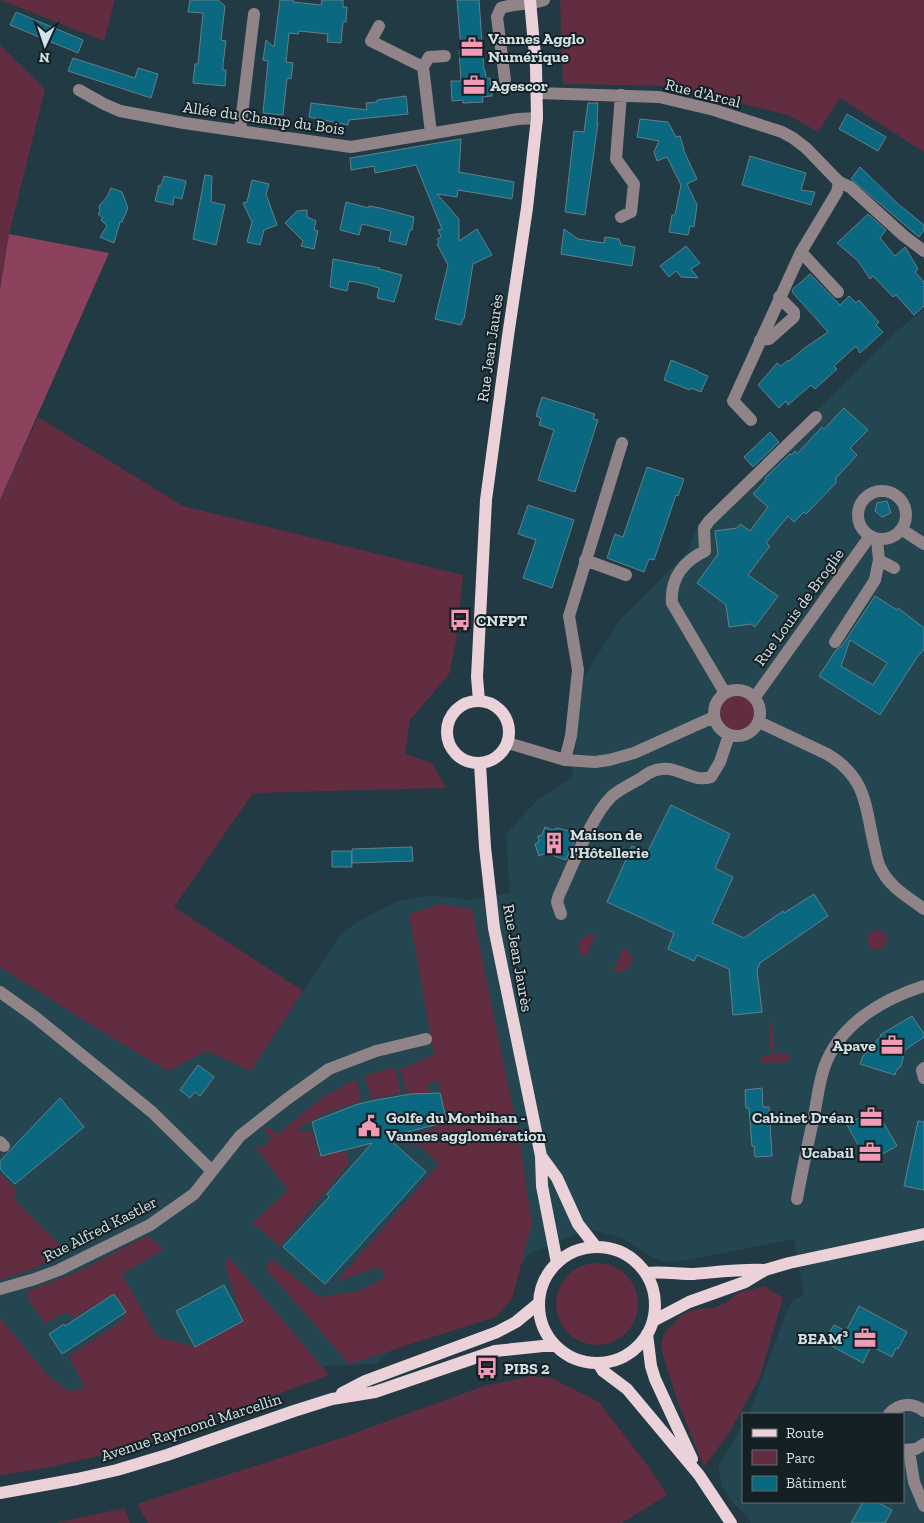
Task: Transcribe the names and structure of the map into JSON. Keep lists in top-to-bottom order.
{
  "streets": {
    "main road": ["Rue Jean Jaurès", "Avenue Raymond Marcellin"],
    "street": [
      "Rue d'Arcal",
      "Allée du Champ du Bois",
      "Rue Louis de Broglie",
      "Rue Alfred Kastler"
    ]
  },
  "crossings": [
    ["Rue d'Arcal", "Rue Jean Jaurès"],
    ["Allée du Champ du Bois", "Rue Jean Jaurès"],
    ["Rue Jean Jaurès", "Avenue Raymond Marcellin"]
  ],
  "places": {
    "office": [
      "Vannes Agglo Numérique",
      "Agescor",
      "Apave",
      "Cabinet Dréan",
      "Ucabail",
      "BEAM³"
    ],
    "bus stop": ["CNFPT", "PIBS 2"],
    "building": ["Maison de l'Hôtellerie"],
    "public building": ["Golfe du Morbihan - Vannes agglomération"]
  },
  "legend": ["Route", "Parc", "Bâtiment"],
  "north": "bottom"
}
